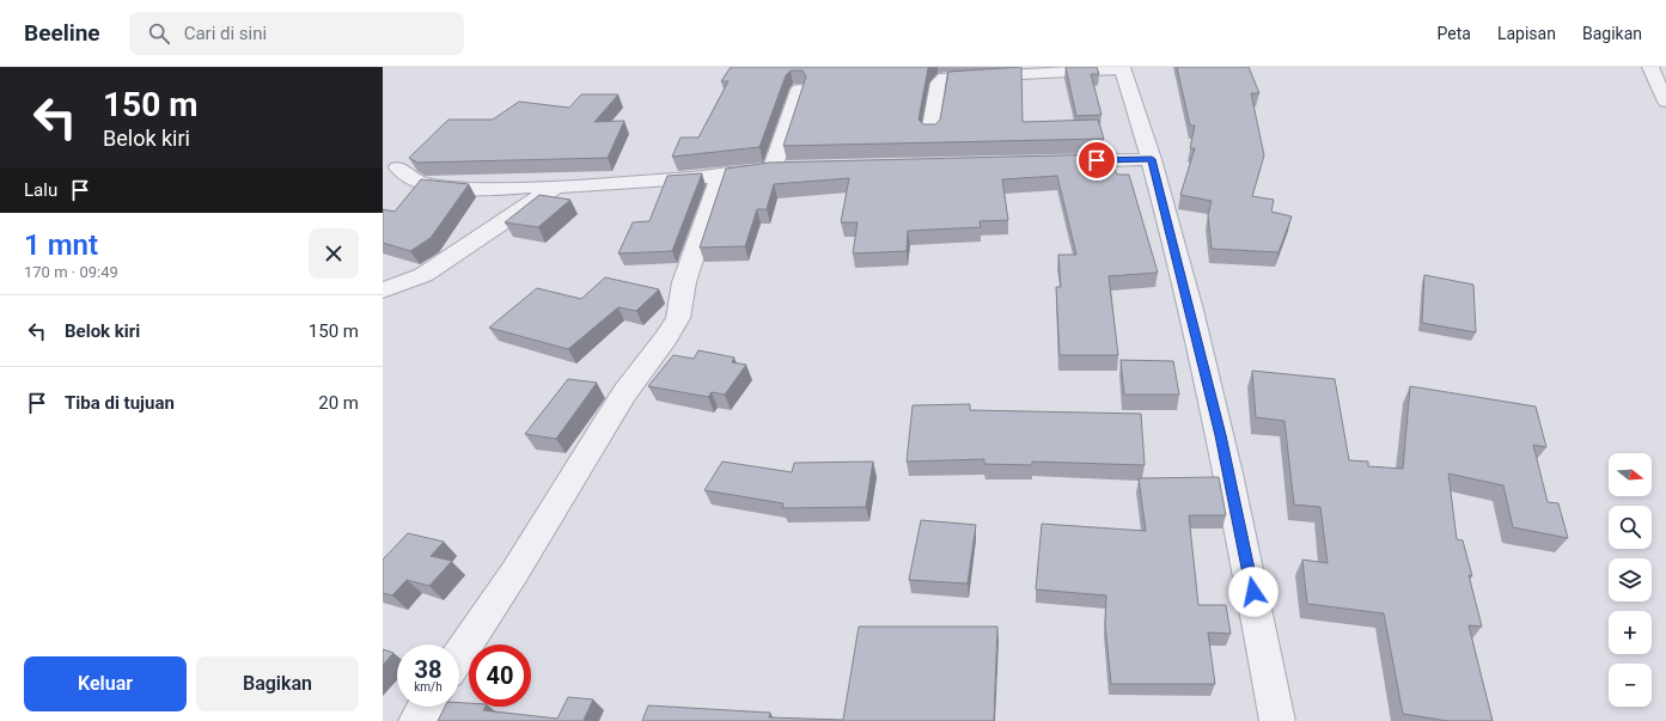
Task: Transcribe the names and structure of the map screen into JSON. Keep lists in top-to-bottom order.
{
  "north": "right",
  "page": {
    "header": "Beeline",
    "search": "Cari di sini",
    "nav": ["Peta", "Lapisan", "Bagikan"],
    "turn": ["150 m", "Belok kiri"],
    "then": "Lalu",
    "heading": ["1 mnt", "170 m · 09:49"],
    "list": [
      {
        "name": "Belok kiri",
        "value": "150 m"
      },
      {
        "name": "Tiba di tujuan",
        "value": "20 m"
      }
    ],
    "map_buttons": ["+", "−"],
    "speed": "38 km/h",
    "limit": "40",
    "buttons": ["Keluar", "Bagikan"]
  }
}
